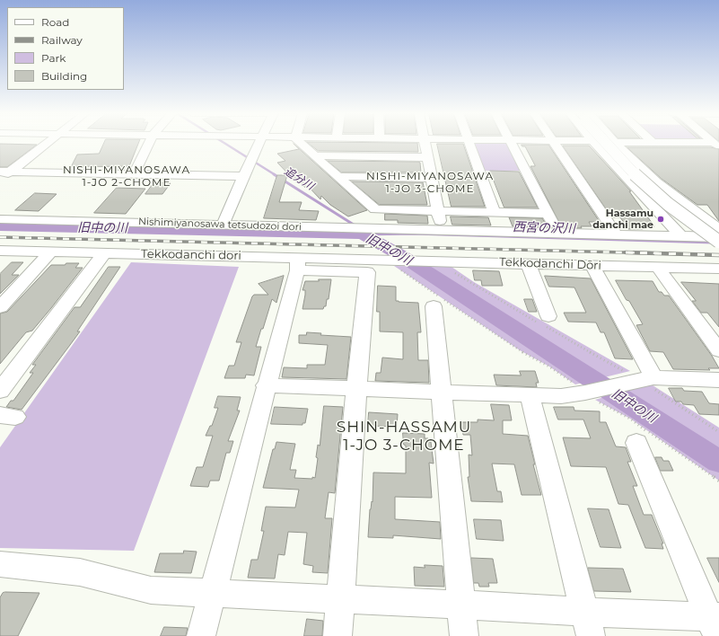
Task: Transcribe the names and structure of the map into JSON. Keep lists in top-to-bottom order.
{
  "streets": {
    "street": ["Nishimiyanosawa tetsudozoi dori", "Tekkodanchi dori", "Tekkodanchi Dōri"]
  },
  "crossings": [
    ["Tekkodanchi dori", "Tekkodanchi Dōri"]
  ],
  "districts": ["NISHI-MIYANOSAWA 1-JO 2-CHOME", "NISHI-MIYANOSAWA 1-JO 3-CHOME", "SHIN-HASSAMU 1-JO 3-CHOME"],
  "water": ["追分川", "旧中の川", "西宮の沢川"],
  "places": ["Hassamu danchi mae"],
  "legend": [
    "Road",
    "Railway",
    "Park",
    "Building"
  ]
}
